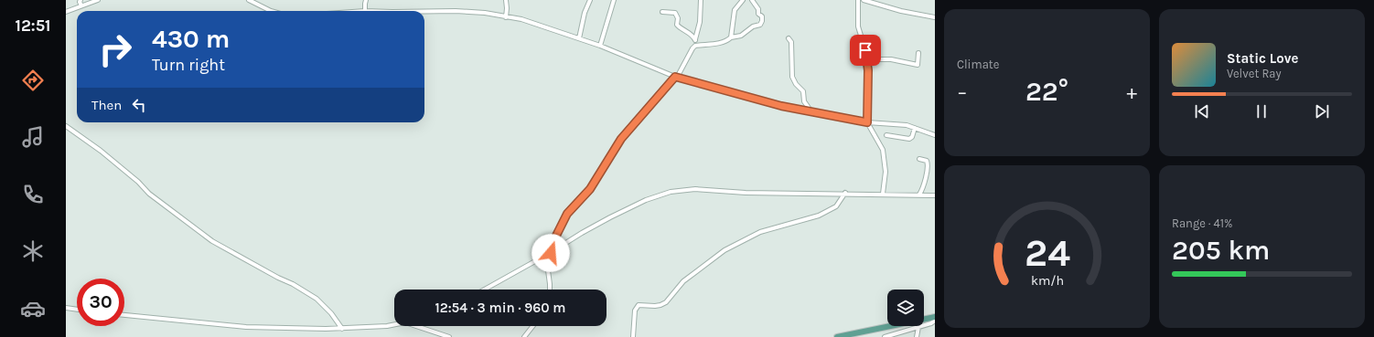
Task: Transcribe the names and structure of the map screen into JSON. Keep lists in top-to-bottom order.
{
  "page": {
    "tabs": "12:51",
    "tile": [
      "Climate",
      ["Range · 41%", "205 km"]
    ],
    "turn": ["430 m", "Turn right"],
    "song": ["Static Love", "Velvet Ray"],
    "heat": ["−", "22°", "+"],
    "then": "Then",
    "limit": "30",
    "trip": "12:54 · 3 min · 960 m",
    "gauge": ["24", "km/h"]
  }
}
